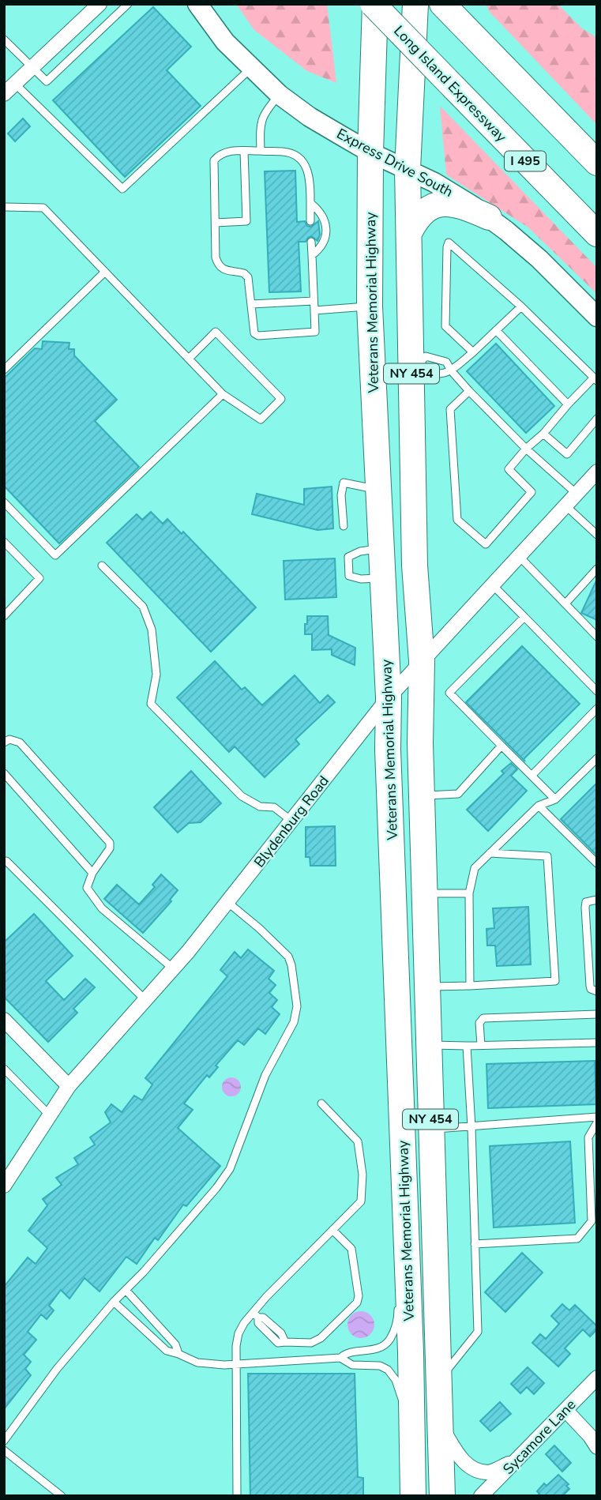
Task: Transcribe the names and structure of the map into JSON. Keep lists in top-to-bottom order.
{
  "streets": {
    "highway": [
      "Long Island Expressway",
      "I 495",
      "Veterans Memorial Highway",
      "NY 454"
    ],
    "main road": ["Express Drive South"],
    "street": ["Blydenburg Road", "Sycamore Lane"]
  },
  "crossings": [
    ["Long Island Expressway", "Veterans Memorial Highway"],
    ["Express Drive South", "Veterans Memorial Highway"],
    ["Veterans Memorial Highway", "Blydenburg Road"]
  ]
}
